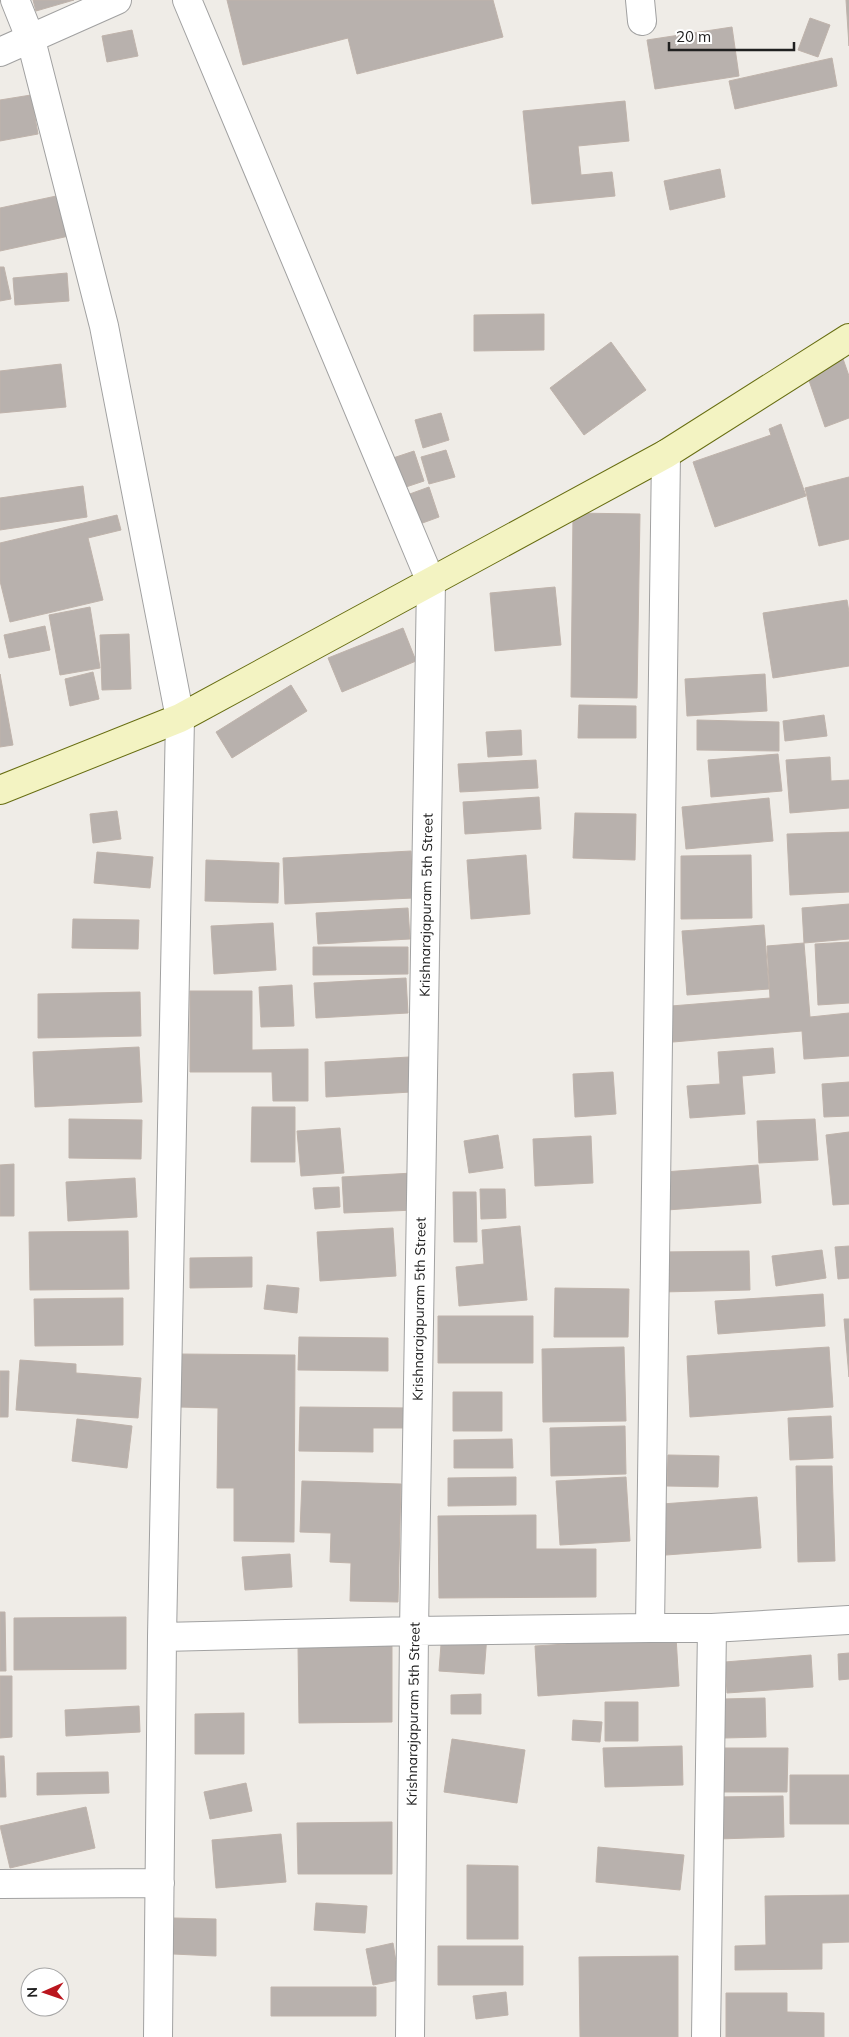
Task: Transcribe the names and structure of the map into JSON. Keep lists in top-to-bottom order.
{
  "streets": {
    "street": ["Krishnarajapuram 5th Street"]
  },
  "scale_bar": "20 m",
  "north": "left"
}
